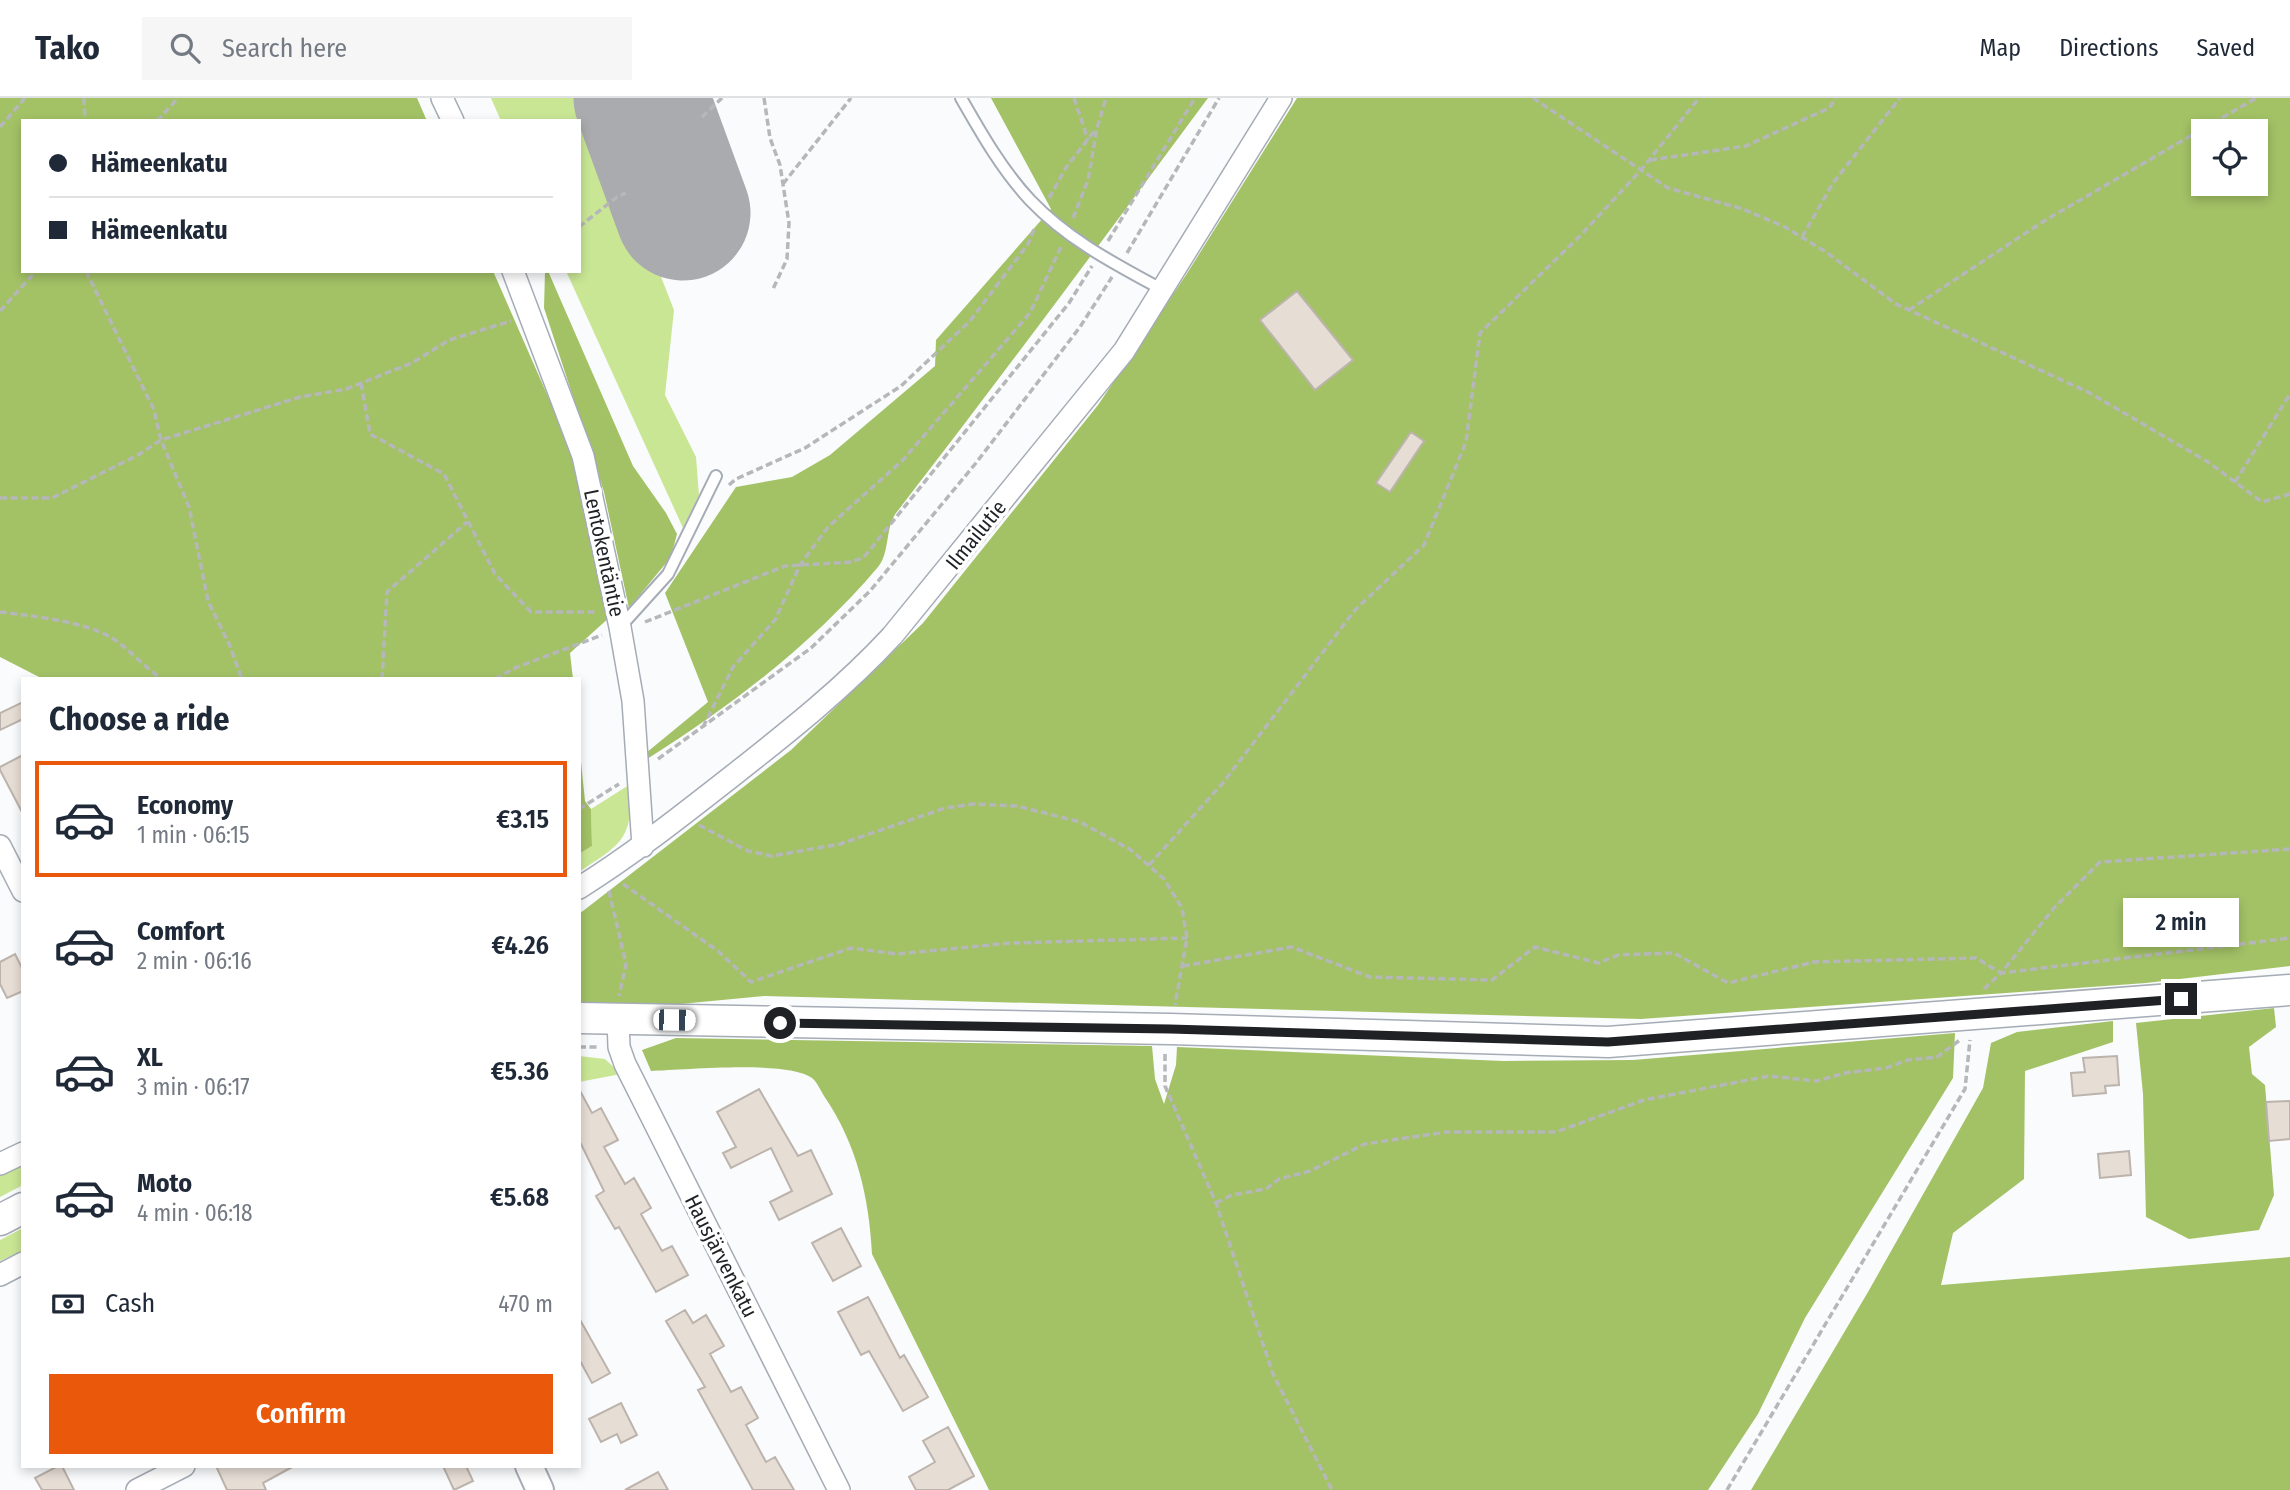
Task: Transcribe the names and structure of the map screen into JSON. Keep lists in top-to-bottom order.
{
  "streets": {
    "street": ["Ilmailutie", "Lentokentäntie", "Hausjärvenkatu"]
  },
  "crossings": [
    ["Ilmailutie", "Lentokentäntie"]
  ],
  "page": {
    "header": "Tako",
    "search": "Search here",
    "nav": ["Map", "Directions", "Saved"],
    "banner": ["Hämeenkatu", "Hämeenkatu"],
    "heading": "Choose a ride",
    "list": [
      {
        "name": "Economy",
        "note": "1 min · 06:15",
        "value": "€3.15"
      },
      {
        "name": "Comfort",
        "note": "2 min · 06:16",
        "value": "€4.26"
      },
      {
        "name": "XL",
        "note": "3 min · 06:17",
        "value": "€5.36"
      },
      {
        "name": "Moto",
        "note": "4 min · 06:18",
        "value": "€5.68"
      }
    ],
    "bubble": "2 min",
    "pay": ["Cash", "470 m"],
    "buttons": "Confirm"
  }
}
